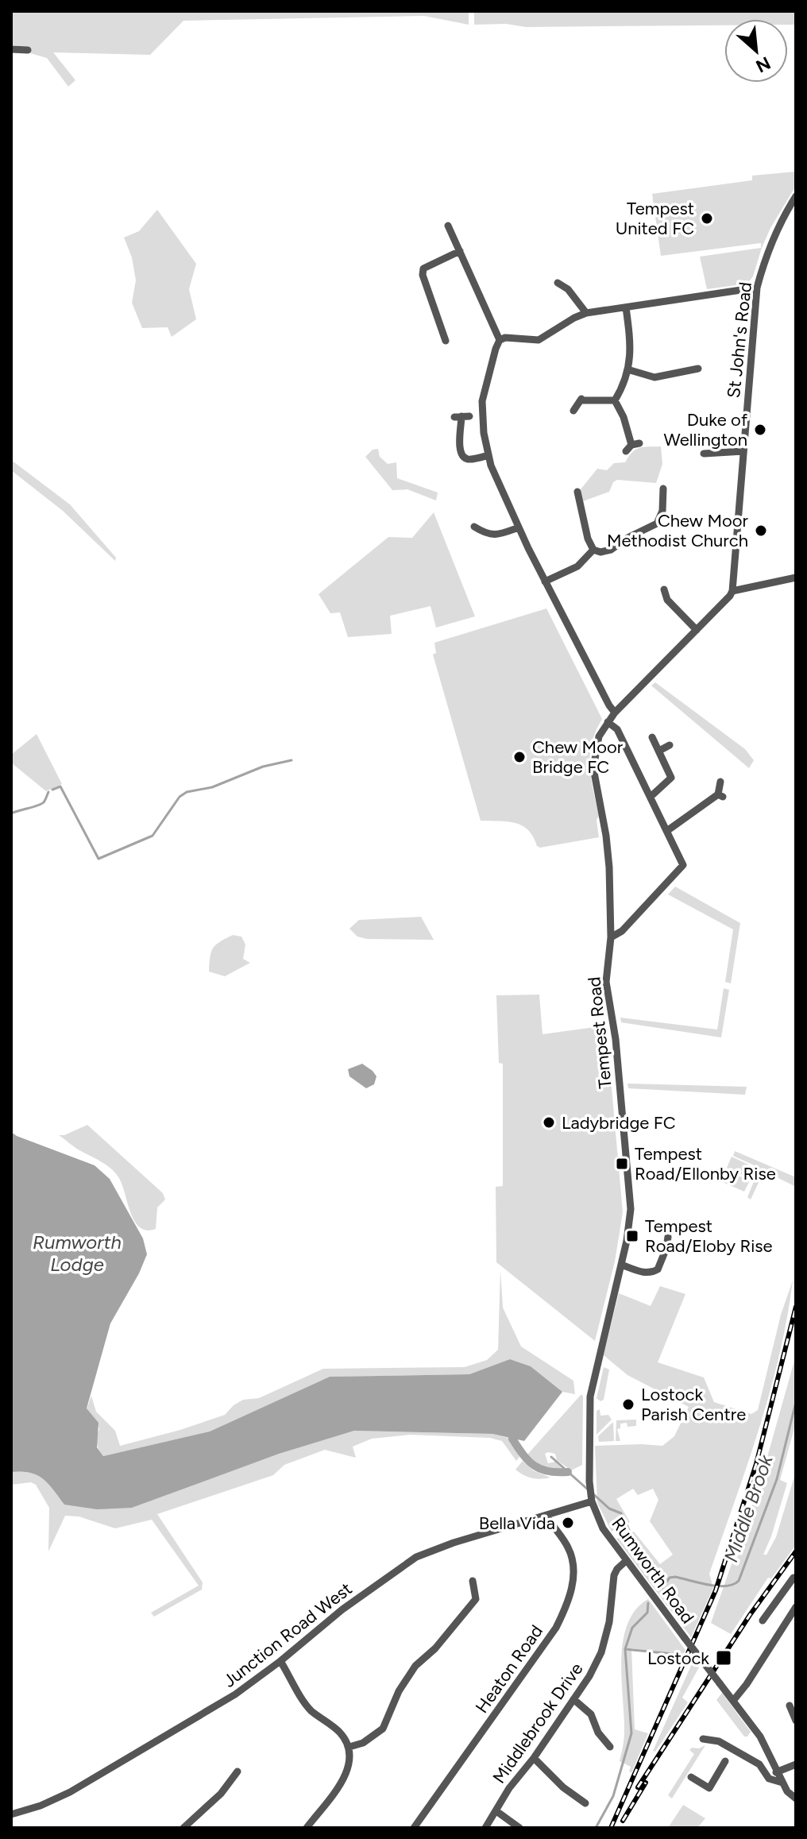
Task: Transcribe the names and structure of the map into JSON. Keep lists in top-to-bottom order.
{
  "streets": {
    "street": [
      "St John's Road",
      "Tempest Road",
      "Rumworth Road",
      "Junction Road West",
      "Heaton Road",
      "Middlebrook Drive"
    ]
  },
  "crossings": [
    ["Tempest Road", "Rumworth Road"],
    ["Tempest Road", "Junction Road West"],
    ["Rumworth Road", "Junction Road West"],
    ["Rumworth Road", "Middlebrook Drive"],
    ["Junction Road West", "Heaton Road"]
  ],
  "water": ["Rumworth Lodge", "Middle Brook"],
  "places": {
    "other": [
      "Tempest United FC",
      "Duke of Wellington",
      "Chew Moor Methodist Church",
      "Chew Moor Bridge FC",
      "Ladybridge FC",
      "Lostock Parish Centre",
      "Bella Vida"
    ],
    "transit": ["Tempest Road/Ellonby Rise", "Tempest Road/Eloby Rise", "Lostock"]
  },
  "north": "bottom right"
}
